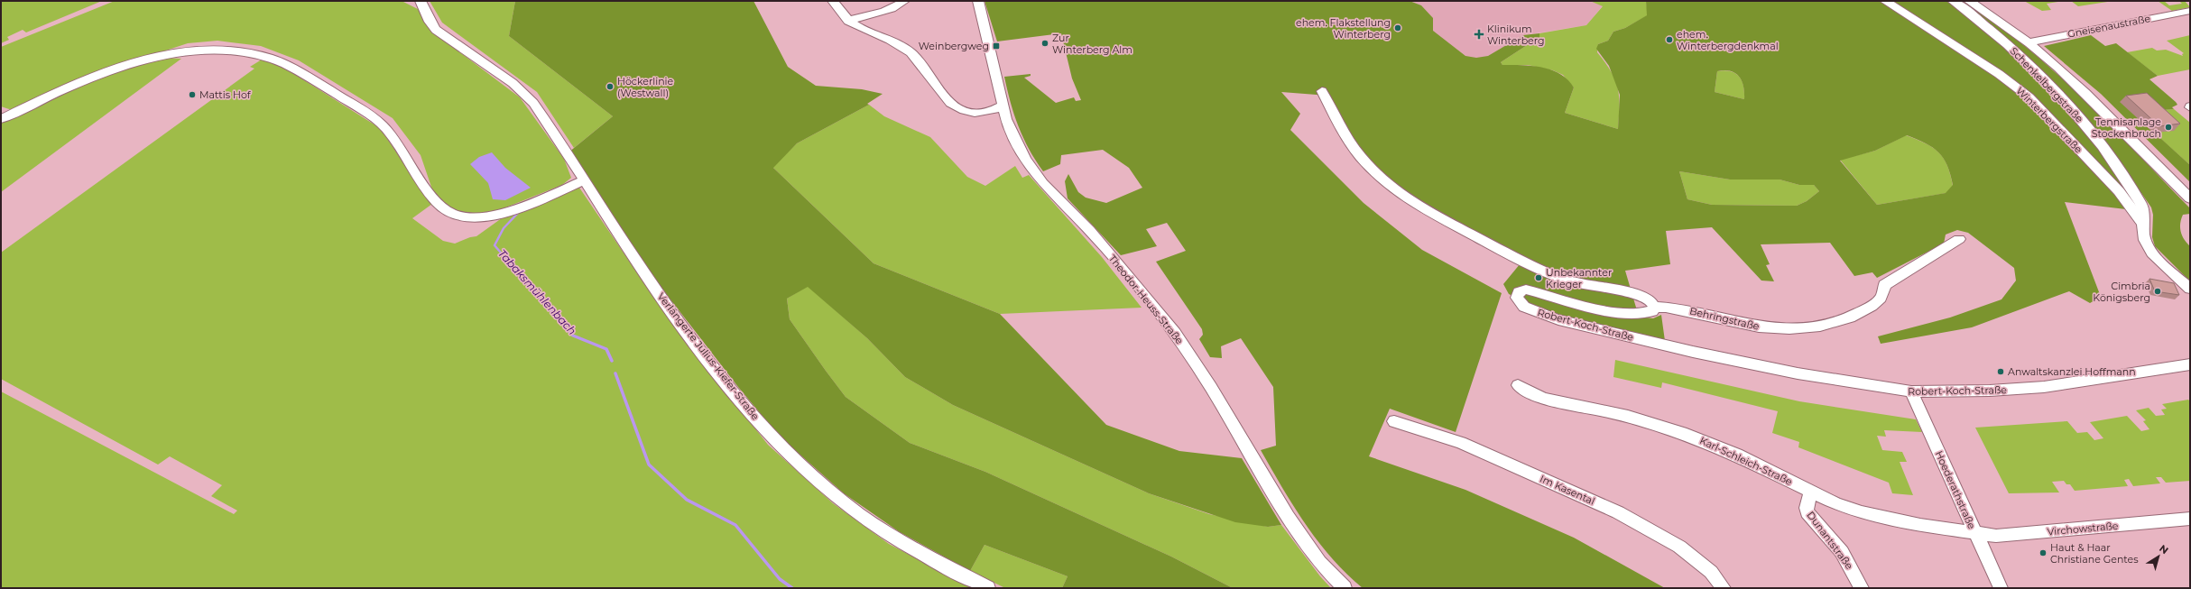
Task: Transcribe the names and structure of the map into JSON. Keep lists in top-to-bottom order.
{
  "streets": {
    "street": [
      "Gneisenaustraße",
      "Schenkelbergstraße",
      "Winterbergstraße",
      "Theodor-Heuss-Straße",
      "Behringstraße",
      "Robert-Koch-Straße",
      "Verlängerte Julius-Kiefer-Straße",
      "Karl-Schleich-Straße",
      "Im Kasental",
      "Hoederathstraße",
      "Virchowstraße",
      "Dunantstraße"
    ]
  },
  "crossings": [
    ["Schenkelbergstraße", "Winterbergstraße"],
    ["Behringstraße", "Robert-Koch-Straße"],
    ["Robert-Koch-Straße", "Hoederathstraße"],
    ["Karl-Schleich-Straße", "Hoederathstraße"],
    ["Karl-Schleich-Straße", "Virchowstraße"],
    ["Karl-Schleich-Straße", "Dunantstraße"],
    ["Hoederathstraße", "Virchowstraße"]
  ],
  "water": ["Tabaksmühlenbach"],
  "places": {
    "other": [
      "ehem. Flakstellung Winterberg",
      "ehem. Winterbergdenkmal",
      "Zur Winterberg Alm",
      "Höckerlinie (Westwall)",
      "Mattis Hof",
      "Tennisanlage Stockenbruch",
      "Unbekannter Krieger",
      "Cimbria Königsberg",
      "Anwaltskanzlei Hoffmann",
      "Haut & Haar Christiane Gentes"
    ],
    "health": ["Klinikum Winterberg"],
    "transit": ["Weinbergweg"]
  },
  "north": "top right"
}
